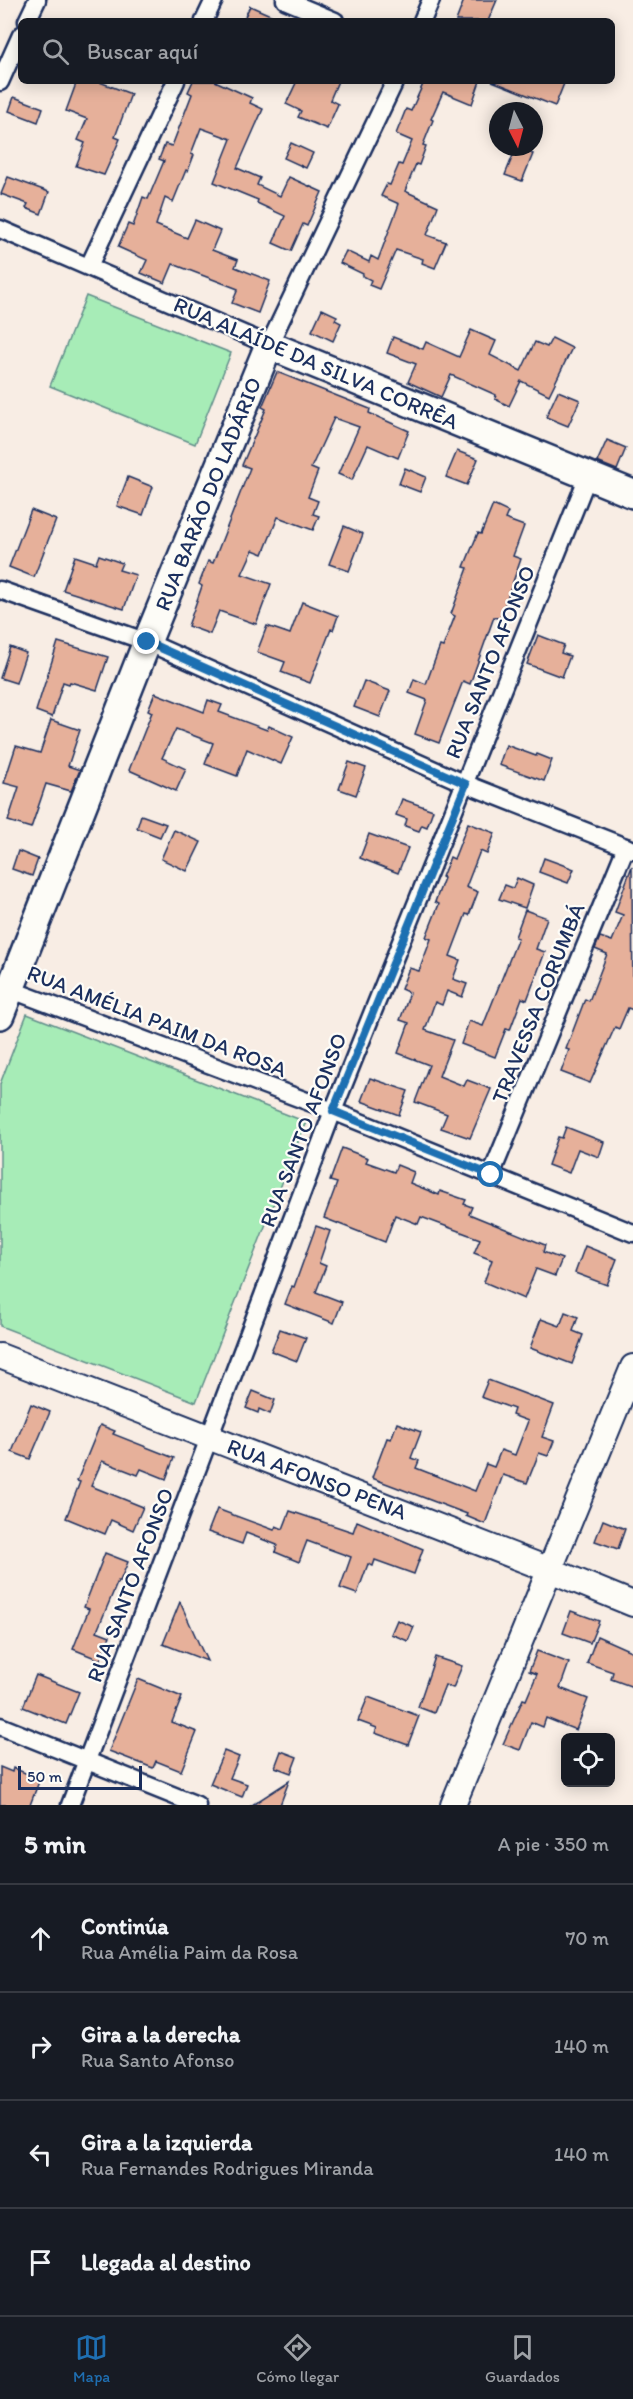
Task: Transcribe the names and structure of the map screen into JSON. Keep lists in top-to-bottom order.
{
  "streets": {
    "main road": ["RUA ALAÍDE DA SILVA CORRÊA", "RUA BARÃO DO LADÁRIO"],
    "street": [
      "RUA SANTO AFONSO",
      "TRAVESSA CORUMBÁ",
      "RUA AMÉLIA PAIM DA ROSA",
      "RUA AFONSO PENA"
    ]
  },
  "crossings": [
    ["RUA ALAÍDE DA SILVA CORRÊA", "RUA BARÃO DO LADÁRIO"],
    ["RUA ALAÍDE DA SILVA CORRÊA", "RUA SANTO AFONSO"],
    ["RUA BARÃO DO LADÁRIO", "RUA AMÉLIA PAIM DA ROSA"],
    ["RUA SANTO AFONSO", "RUA AMÉLIA PAIM DA ROSA"],
    ["RUA SANTO AFONSO", "RUA AFONSO PENA"],
    ["TRAVESSA CORUMBÁ", "RUA AMÉLIA PAIM DA ROSA"]
  ],
  "scale_bar": "50 m",
  "north": "bottom",
  "page": {
    "search": "Buscar aquí",
    "scale": "50 m",
    "heading": ["5 min", "A pie · 350 m"],
    "list": [
      ["Continúa", "Rua Amélia Paim da Rosa", "70 m"],
      ["Gira a la derecha", "Rua Santo Afonso", "140 m"],
      ["Gira a la izquierda", "Rua Fernandes Rodrigues Miranda", "140 m"],
      "Llegada al destino"
    ],
    "nav": ["Mapa", "Cómo llegar", "Guardados"]
  }
}
